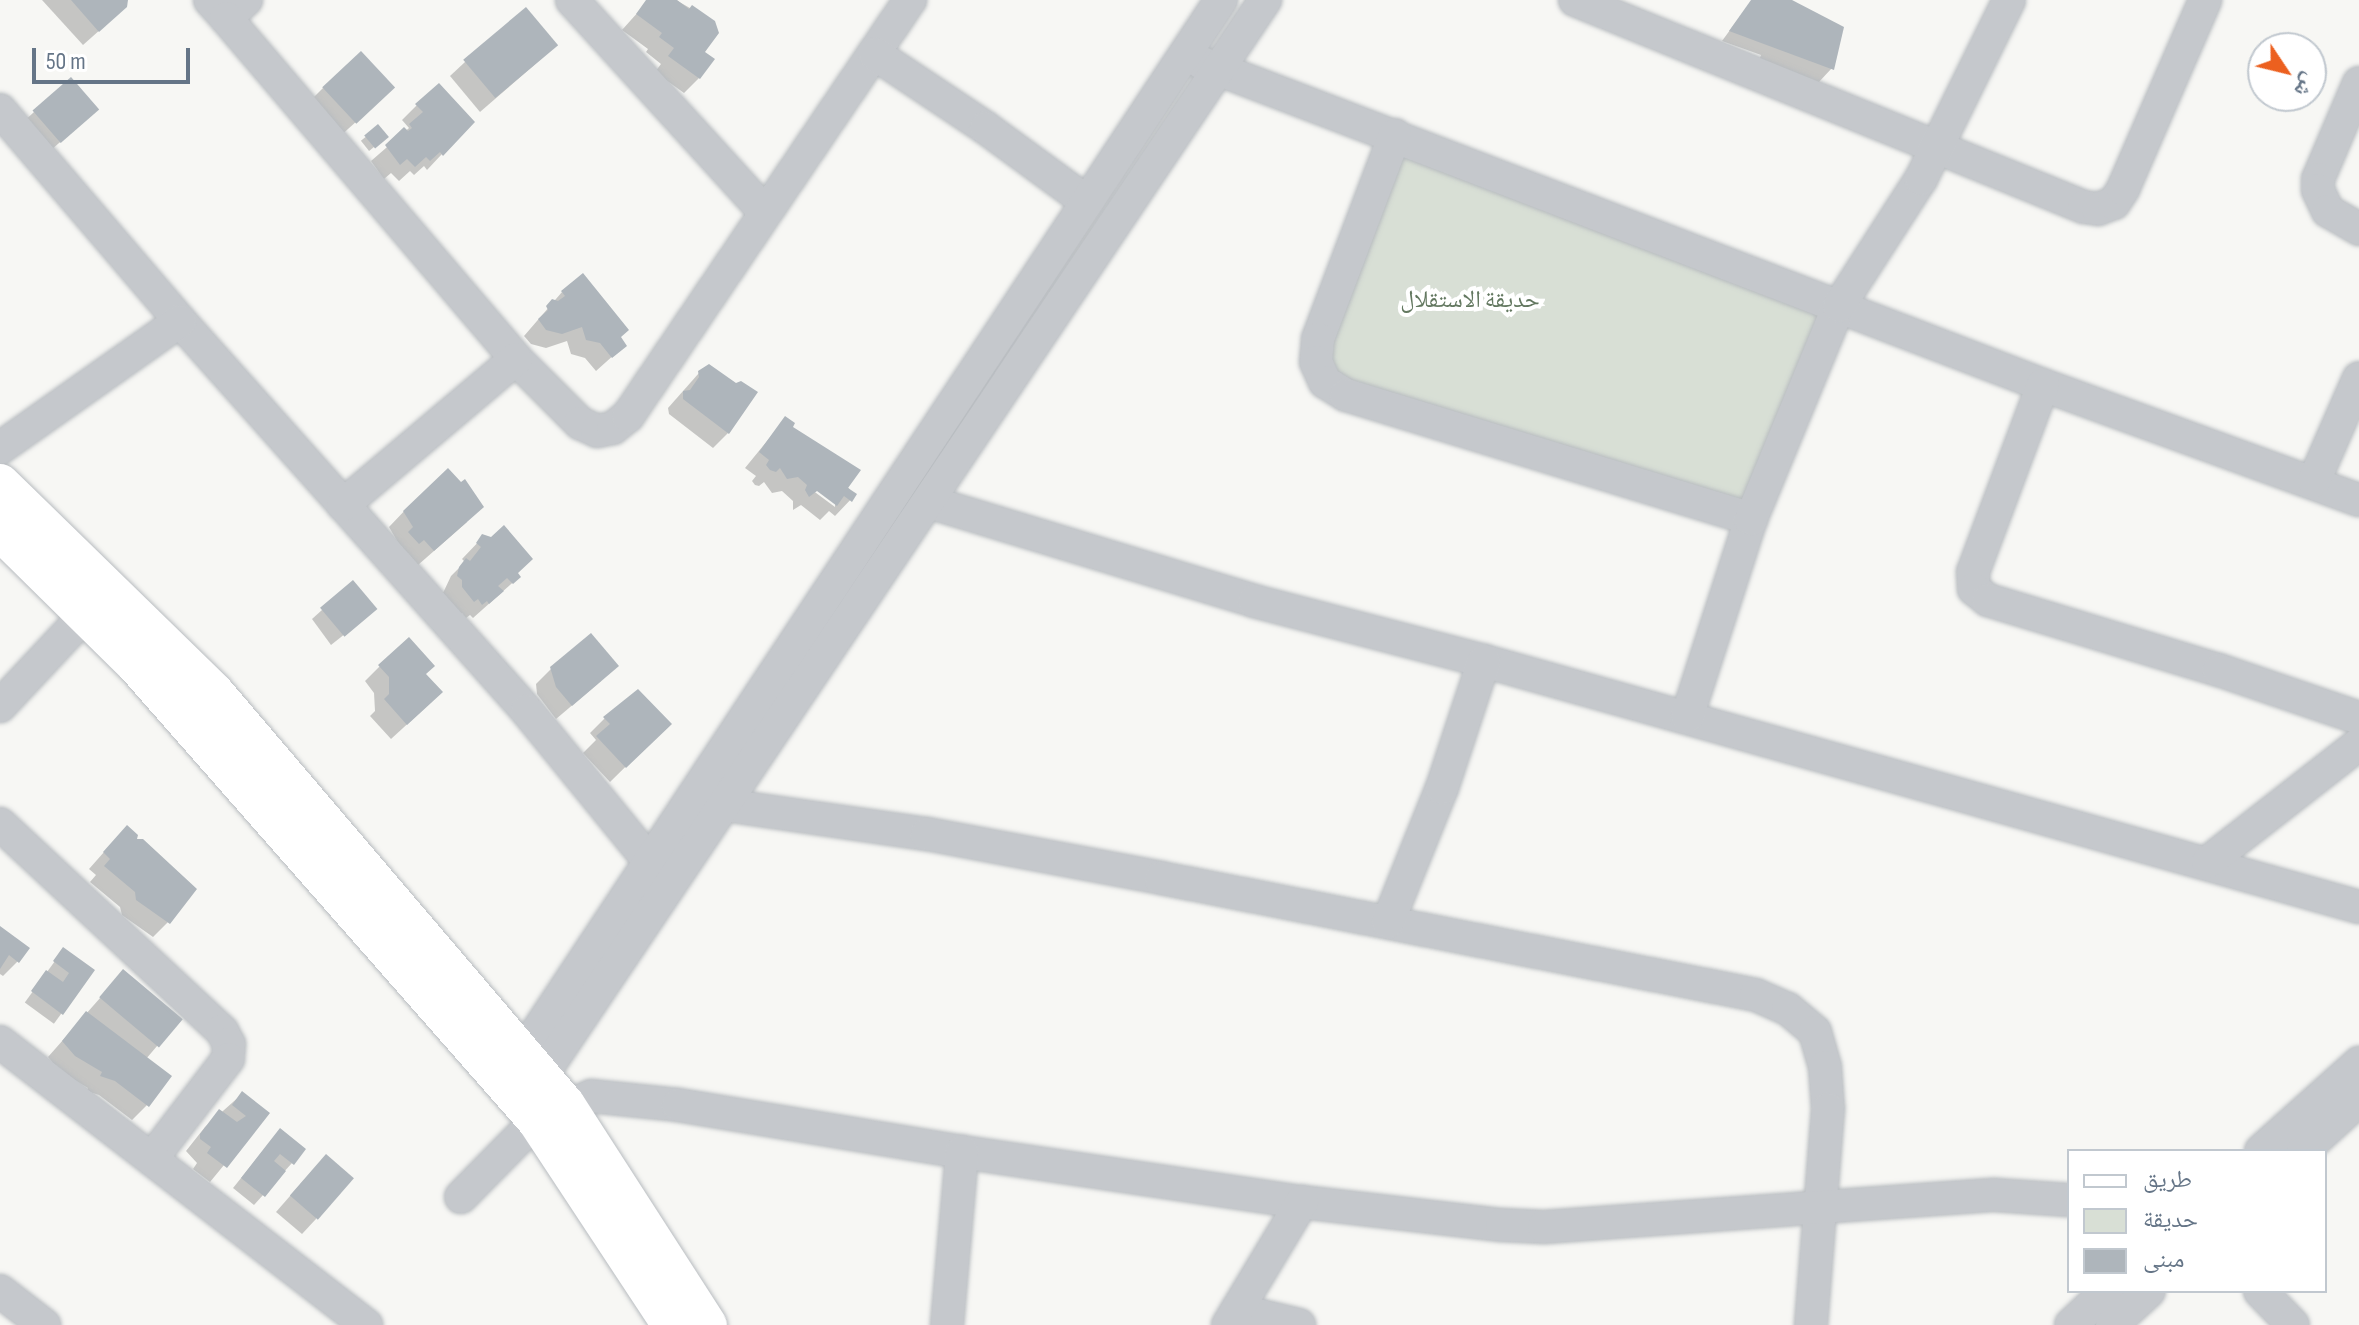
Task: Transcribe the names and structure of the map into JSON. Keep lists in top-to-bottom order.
{
  "parks": ["حديقة الاستقلال"],
  "legend": ["طريق", "حديقة", "مبنى"],
  "scale_bar": "50 m",
  "north": "bottom right"
}
